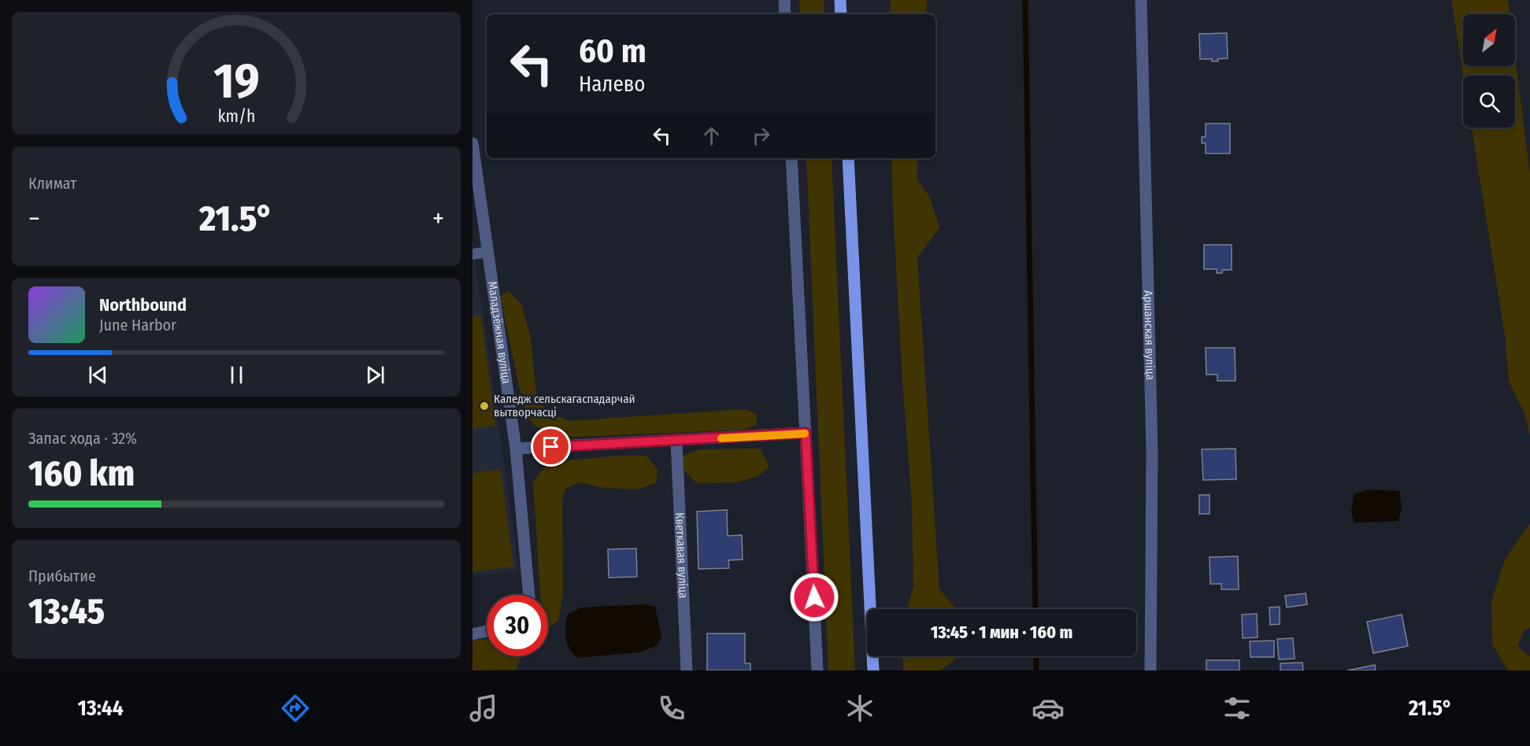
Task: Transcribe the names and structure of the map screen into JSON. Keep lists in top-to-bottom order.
{
  "streets": {
    "street": ["Маладзёжная вуліца", "Аршанская вуліца", "Кветкавая вуліца"]
  },
  "places": ["Каледж сельскагаспадарчай вытворчасці"],
  "north": "top right",
  "page": {
    "turn": ["60 m", "Налево"],
    "tile": [
      "Климат",
      ["Запас хода · 32%", "160 km"],
      ["Прибытие", "13:45"]
    ],
    "heat": ["−", "21.5°", "+"],
    "song": ["Northbound", "June Harbor"],
    "limit": "30",
    "trip": "13:45 · 1 мин · 160 m",
    "tabs": ["13:44", "21.5°"],
    "gauge": ["19", "km/h"]
  }
}
